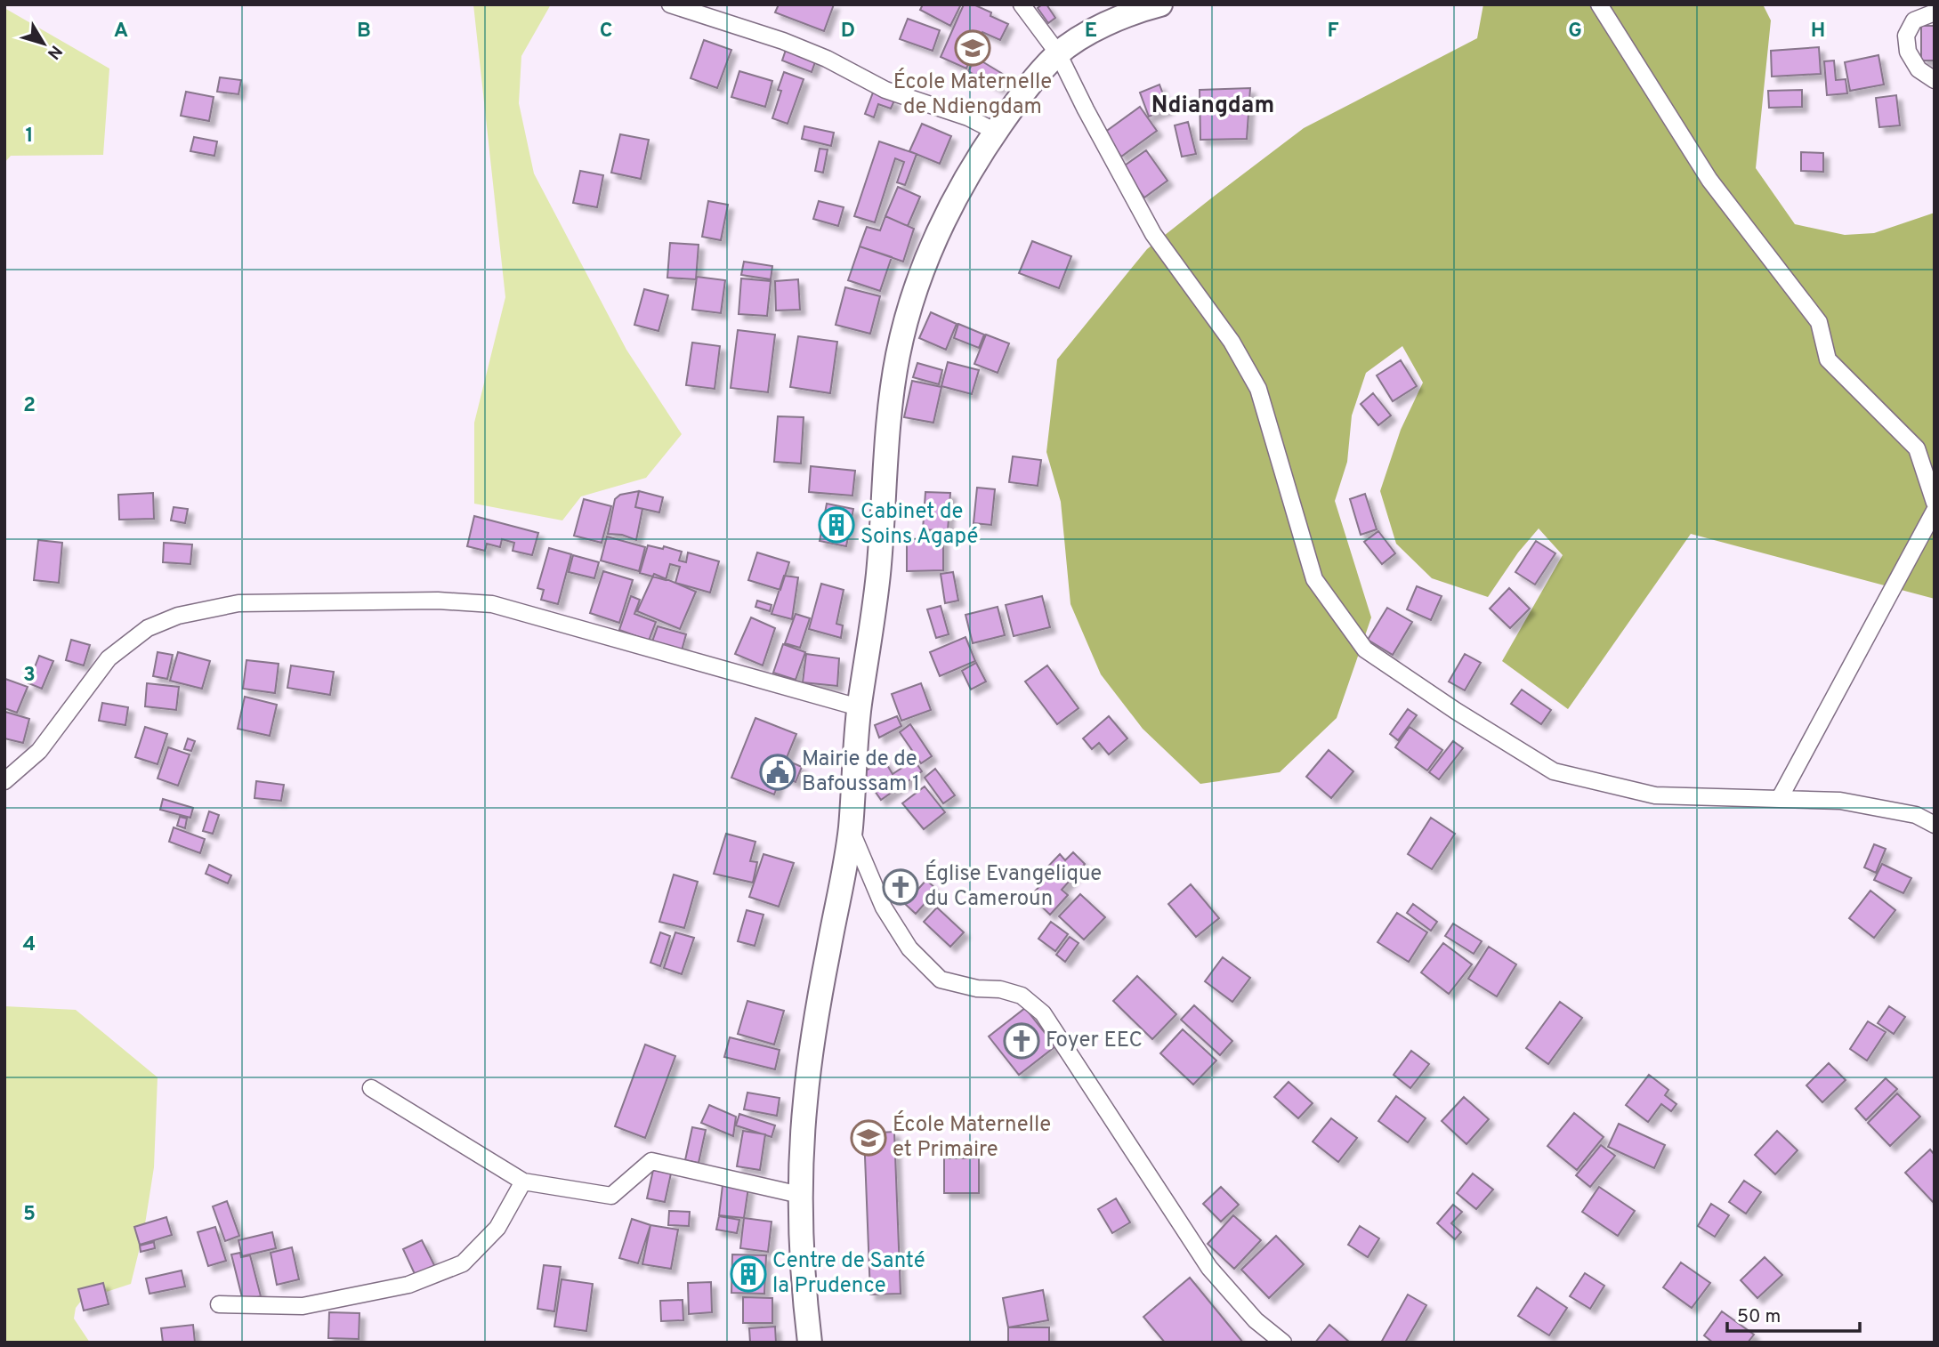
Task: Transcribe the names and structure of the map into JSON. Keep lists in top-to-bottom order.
{
  "districts": ["Ndiangdam"],
  "places": {
    "school or university": ["École Maternelle de Ndiengdam", "École Maternelle et Primaire"],
    "building": ["Cabinet de Soins Agapé", "Centre de Santé la Prudence"],
    "public building": ["Mairie de de Bafoussam 1"],
    "church": ["Église Evangelique du Cameroun", "Foyer EEC"]
  },
  "scale_bar": "50 m",
  "north": "bottom right",
  "grid": {
    "columns": [
      "A",
      "B",
      "C",
      "D",
      "E",
      "F",
      "G",
      "H"
    ],
    "rows": [
      "1",
      "2",
      "3",
      "4",
      "5"
    ]
  }
}
